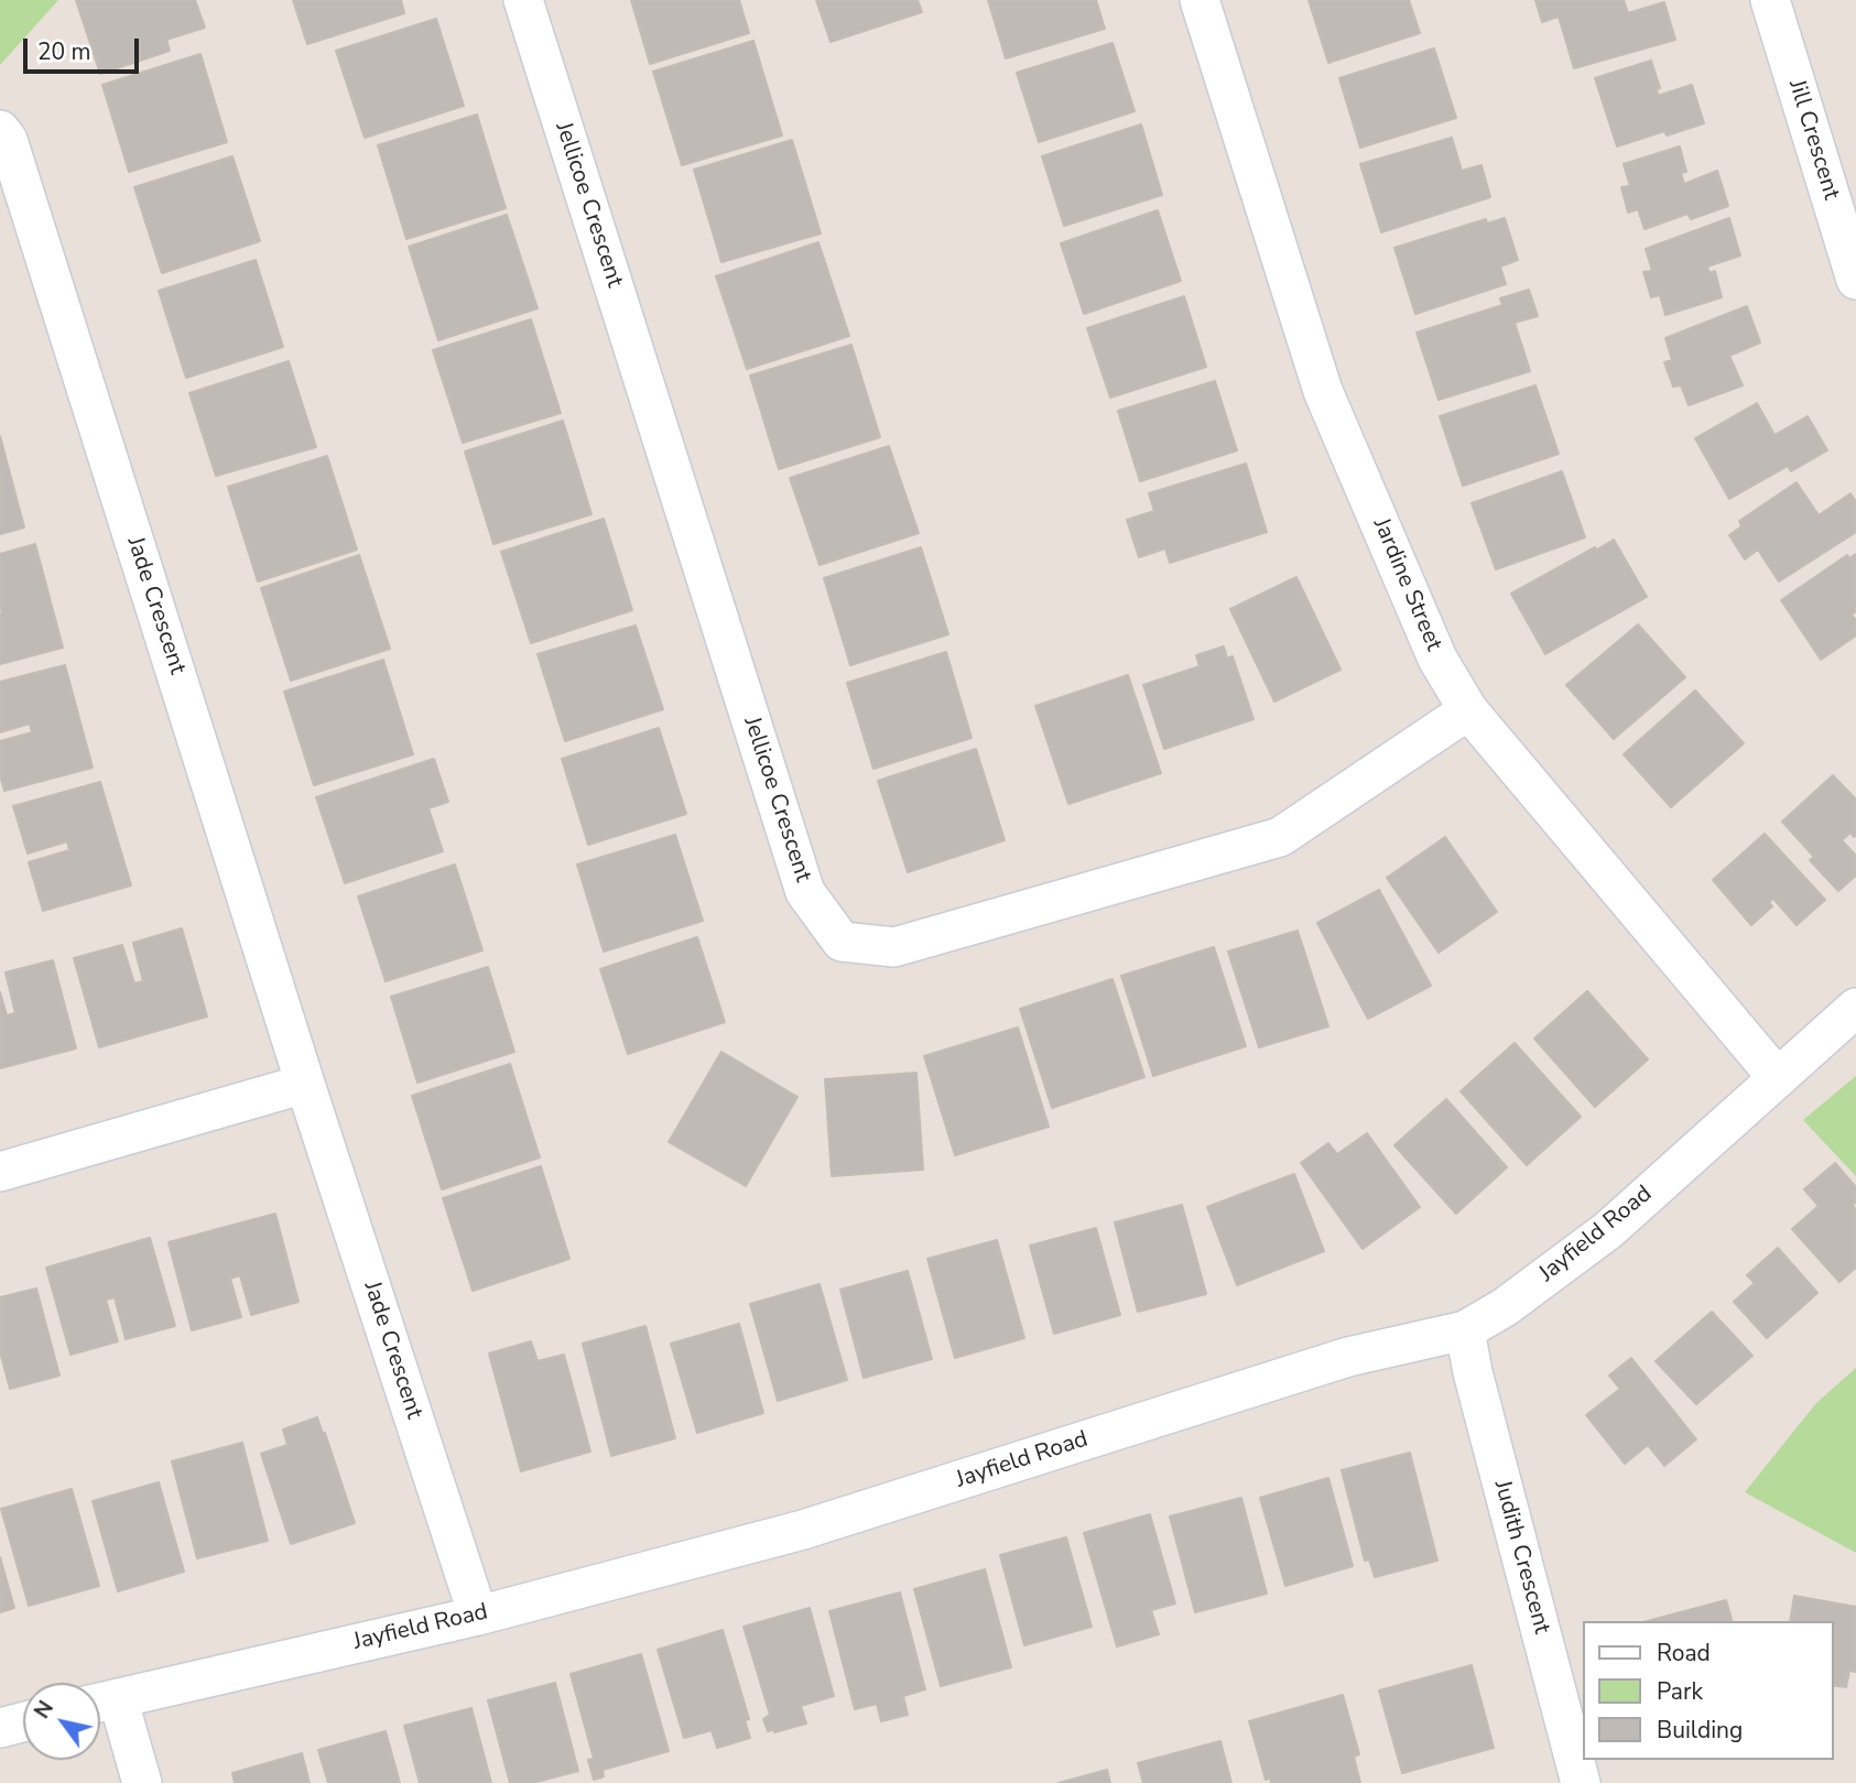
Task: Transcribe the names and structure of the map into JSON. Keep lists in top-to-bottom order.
{
  "streets": {
    "street": [
      "Jill Crescent",
      "Jellicoe Crescent",
      "Jardine Street",
      "Jade Crescent",
      "Jayfield Road",
      "Judith Crescent"
    ]
  },
  "crossings": [
    ["Jellicoe Crescent", "Jardine Street"],
    ["Jardine Street", "Jayfield Road"],
    ["Jade Crescent", "Jayfield Road"],
    ["Jayfield Road", "Judith Crescent"]
  ],
  "legend": ["Road", "Park", "Building"],
  "scale_bar": "20 m",
  "north": "top left"
}
